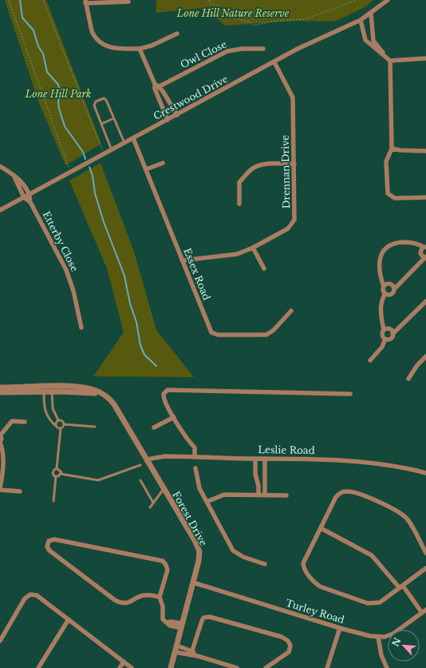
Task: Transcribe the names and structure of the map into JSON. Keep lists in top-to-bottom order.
{
  "streets": {
    "street": [
      "Owl Close",
      "Crestwood Drive",
      "Drennan Drive",
      "Etterby Close",
      "Essex Road",
      "Leslie Road",
      "Forest Drive",
      "Turley Road"
    ]
  },
  "crossings": [
    ["Crestwood Drive", "Drennan Drive"],
    ["Crestwood Drive", "Etterby Close"],
    ["Crestwood Drive", "Essex Road"],
    ["Drennan Drive", "Essex Road"],
    ["Leslie Road", "Forest Drive"],
    ["Forest Drive", "Turley Road"]
  ],
  "parks": ["Lone Hill Nature Reserve", "Lone Hill Park"],
  "north": "top left"
}
